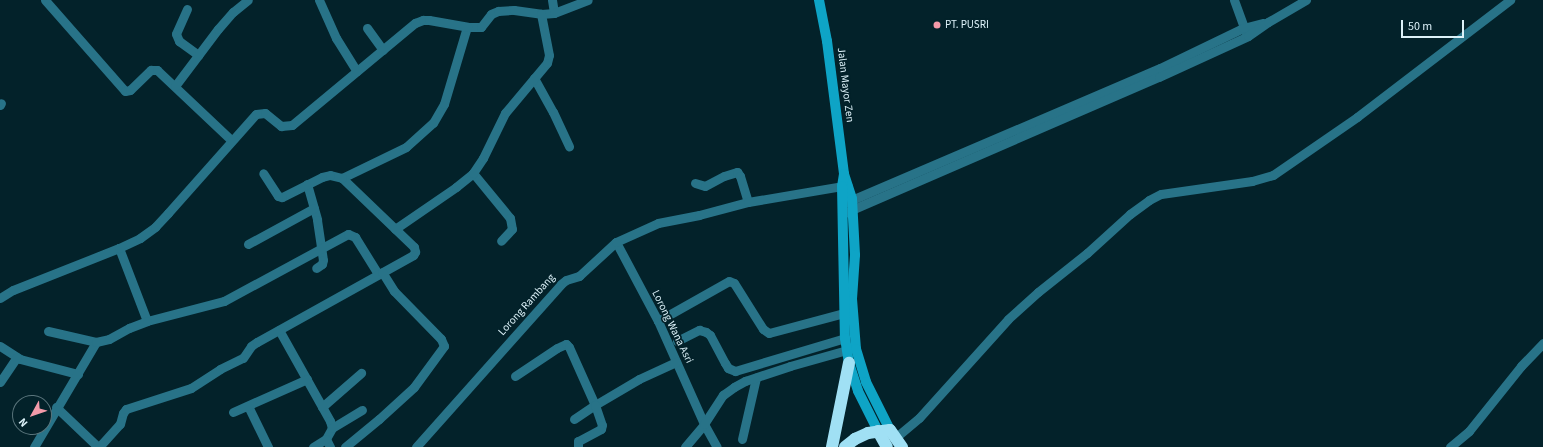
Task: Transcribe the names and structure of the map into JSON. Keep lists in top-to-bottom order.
{
  "streets": {
    "street": ["Jalan Mayor Zen", "Lorong Rambang", "Lorong Wana Asri"]
  },
  "crossings": [
    ["Jalan Mayor Zen", "Lorong Rambang"],
    ["Lorong Rambang", "Lorong Wana Asri"]
  ],
  "places": ["PT. PUSRI"],
  "scale_bar": "50 m",
  "north": "bottom left"
}
